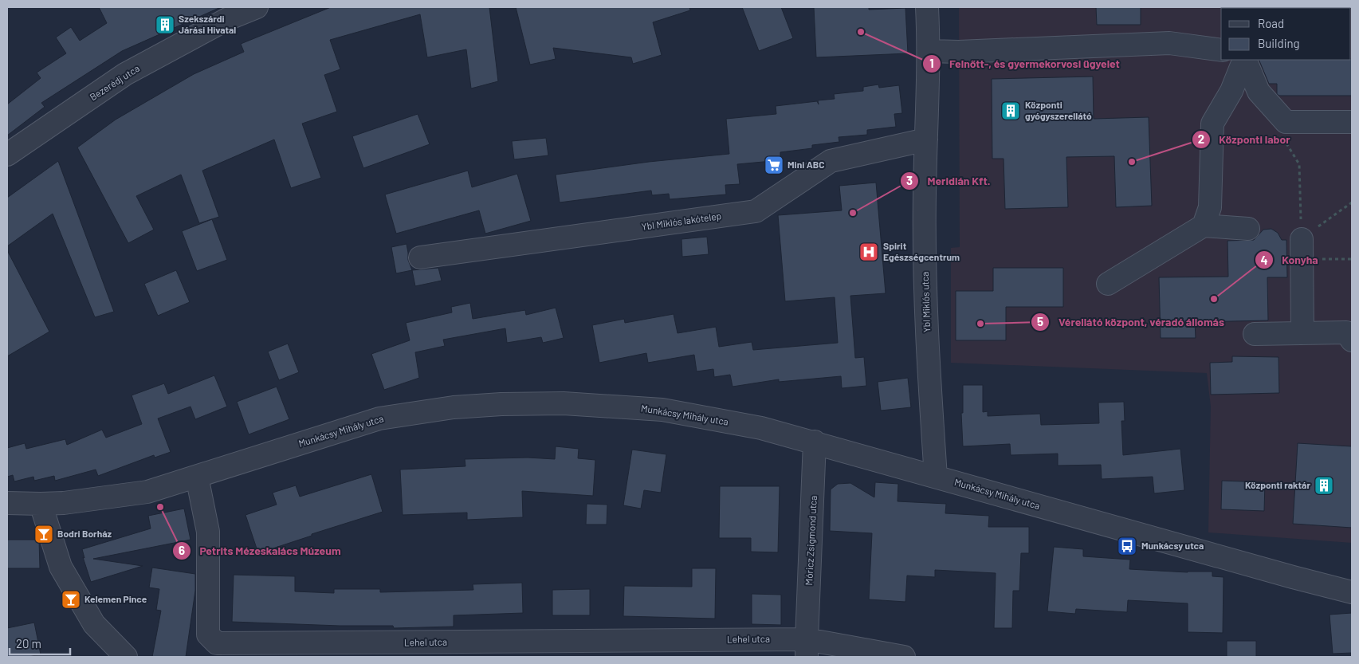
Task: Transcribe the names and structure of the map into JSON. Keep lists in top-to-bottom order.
{
  "streets": {
    "street": [
      "Bezerédj utca",
      "Ybl Miklós lakótelep",
      "Ybl Miklós utca",
      "Munkácsy Mihály utca",
      "Móricz Zsigmond utca",
      "Lehel utca"
    ]
  },
  "crossings": [
    ["Ybl Miklós lakótelep", "Ybl Miklós utca"],
    ["Ybl Miklós utca", "Munkácsy Mihály utca"],
    ["Munkácsy Mihály utca", "Móricz Zsigmond utca"],
    ["Munkácsy Mihály utca", "Lehel utca"],
    ["Móricz Zsigmond utca", "Lehel utca"]
  ],
  "places": {
    "building": ["Szekszárdi Járási Hivatal", "Központi gyógyszerellátó", "Központi raktár"],
    "other": [
      "Felnőtt-, és gyermekorvosi ügyelet",
      "Központi labor",
      "Meridián Kft.",
      "Konyha",
      "Vérellátó központ, véradó állomás",
      "Petrits Mézeskalács Múzeum"
    ],
    "supermarket": ["Mini ABC"],
    "hospital": ["Spirit Egészségcentrum"],
    "bar": ["Bodri Borház", "Kelemen Pince"],
    "bus stop": ["Munkácsy utca"]
  },
  "legend": ["Road", "Building"],
  "scale_bar": "20 m"
}
